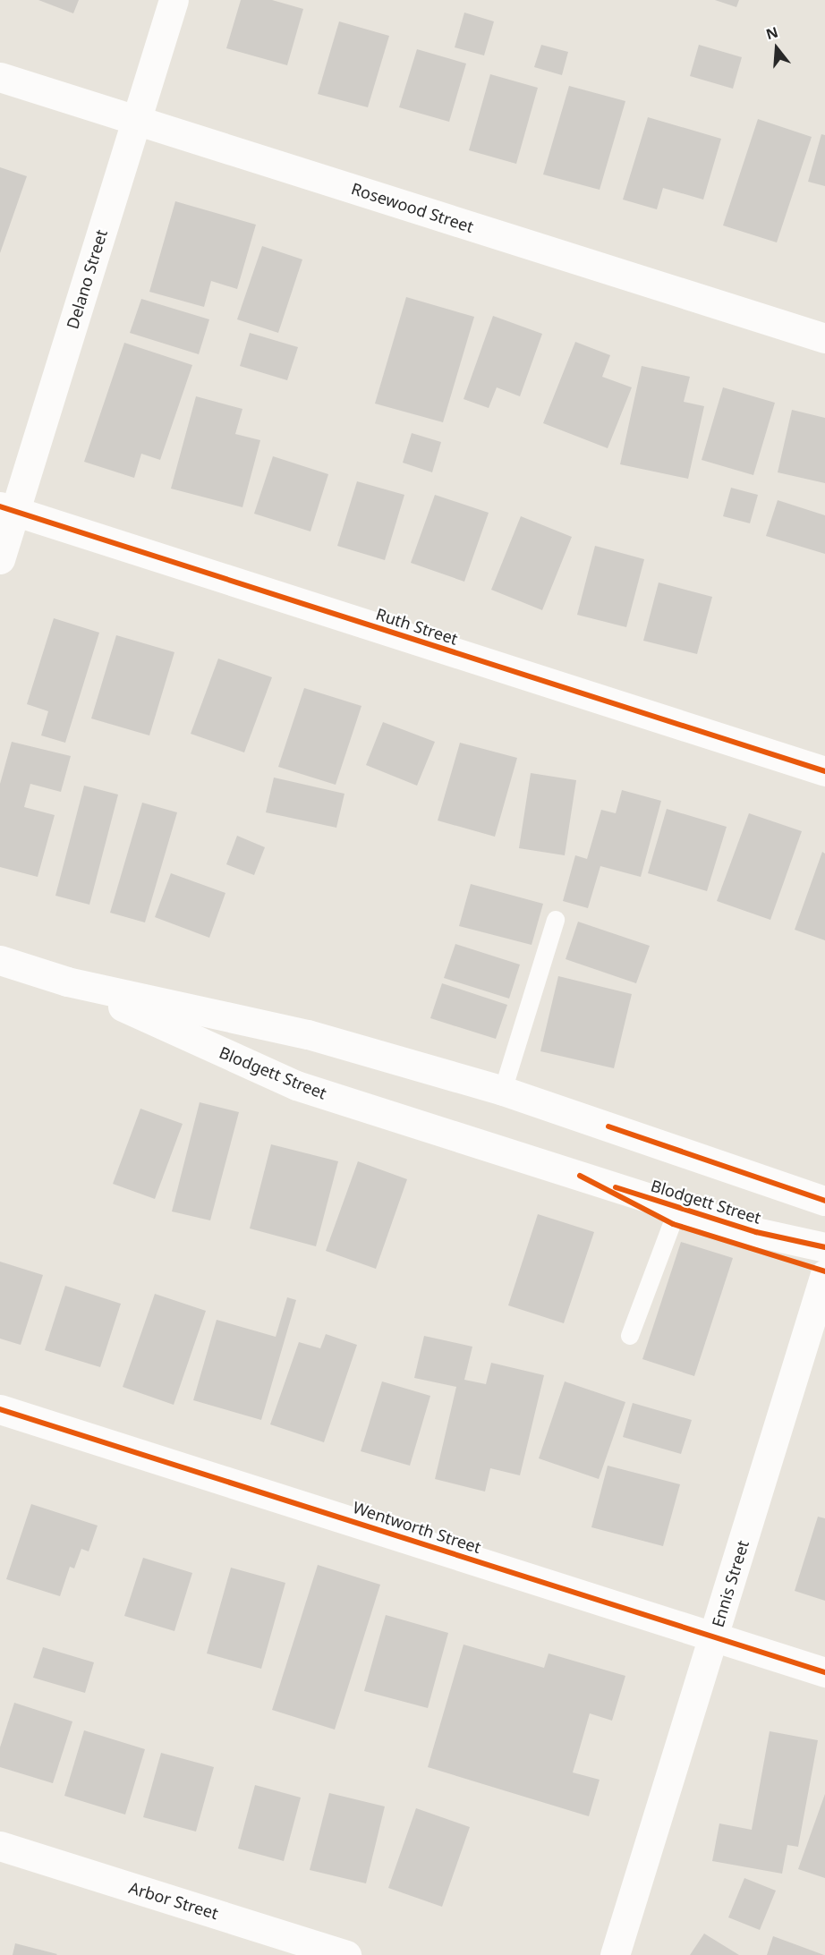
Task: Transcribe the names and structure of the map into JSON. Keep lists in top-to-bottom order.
{
  "streets": {
    "street": [
      "Rosewood Street",
      "Delano Street",
      "Ruth Street",
      "Blodgett Street",
      "Wentworth Street",
      "Ennis Street",
      "Arbor Street"
    ]
  },
  "crossings": [
    ["Rosewood Street", "Delano Street"],
    ["Delano Street", "Ruth Street"],
    ["Wentworth Street", "Ennis Street"]
  ],
  "north": "top"
}
